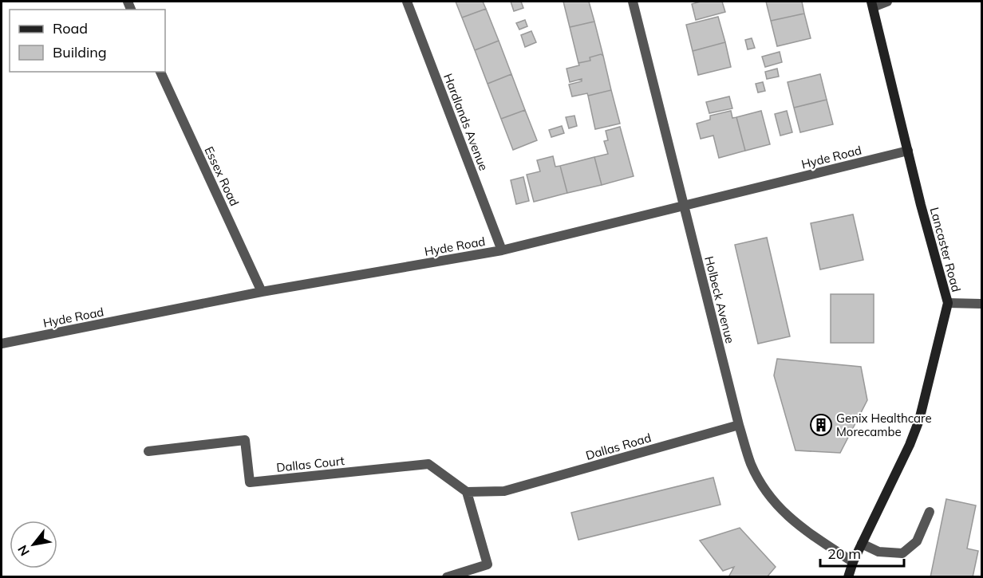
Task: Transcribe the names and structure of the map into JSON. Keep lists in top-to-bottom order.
{
  "streets": {
    "main road": ["Lancaster Road"],
    "street": [
      "Hardlands Avenue",
      "Hyde Road",
      "Essex Road",
      "Holbeck Avenue",
      "Dallas Road",
      "Dallas Court"
    ]
  },
  "crossings": [
    ["Hardlands Avenue", "Hyde Road"],
    ["Hyde Road", "Essex Road"],
    ["Hyde Road", "Lancaster Road"],
    ["Hyde Road", "Holbeck Avenue"],
    ["Lancaster Road", "Holbeck Avenue"],
    ["Holbeck Avenue", "Dallas Road"],
    ["Dallas Road", "Dallas Court"]
  ],
  "places": {
    "building": ["Genix Healthcare Morecambe"]
  },
  "legend": ["Road", "Building"],
  "scale_bar": "20 m",
  "north": "bottom left"
}
